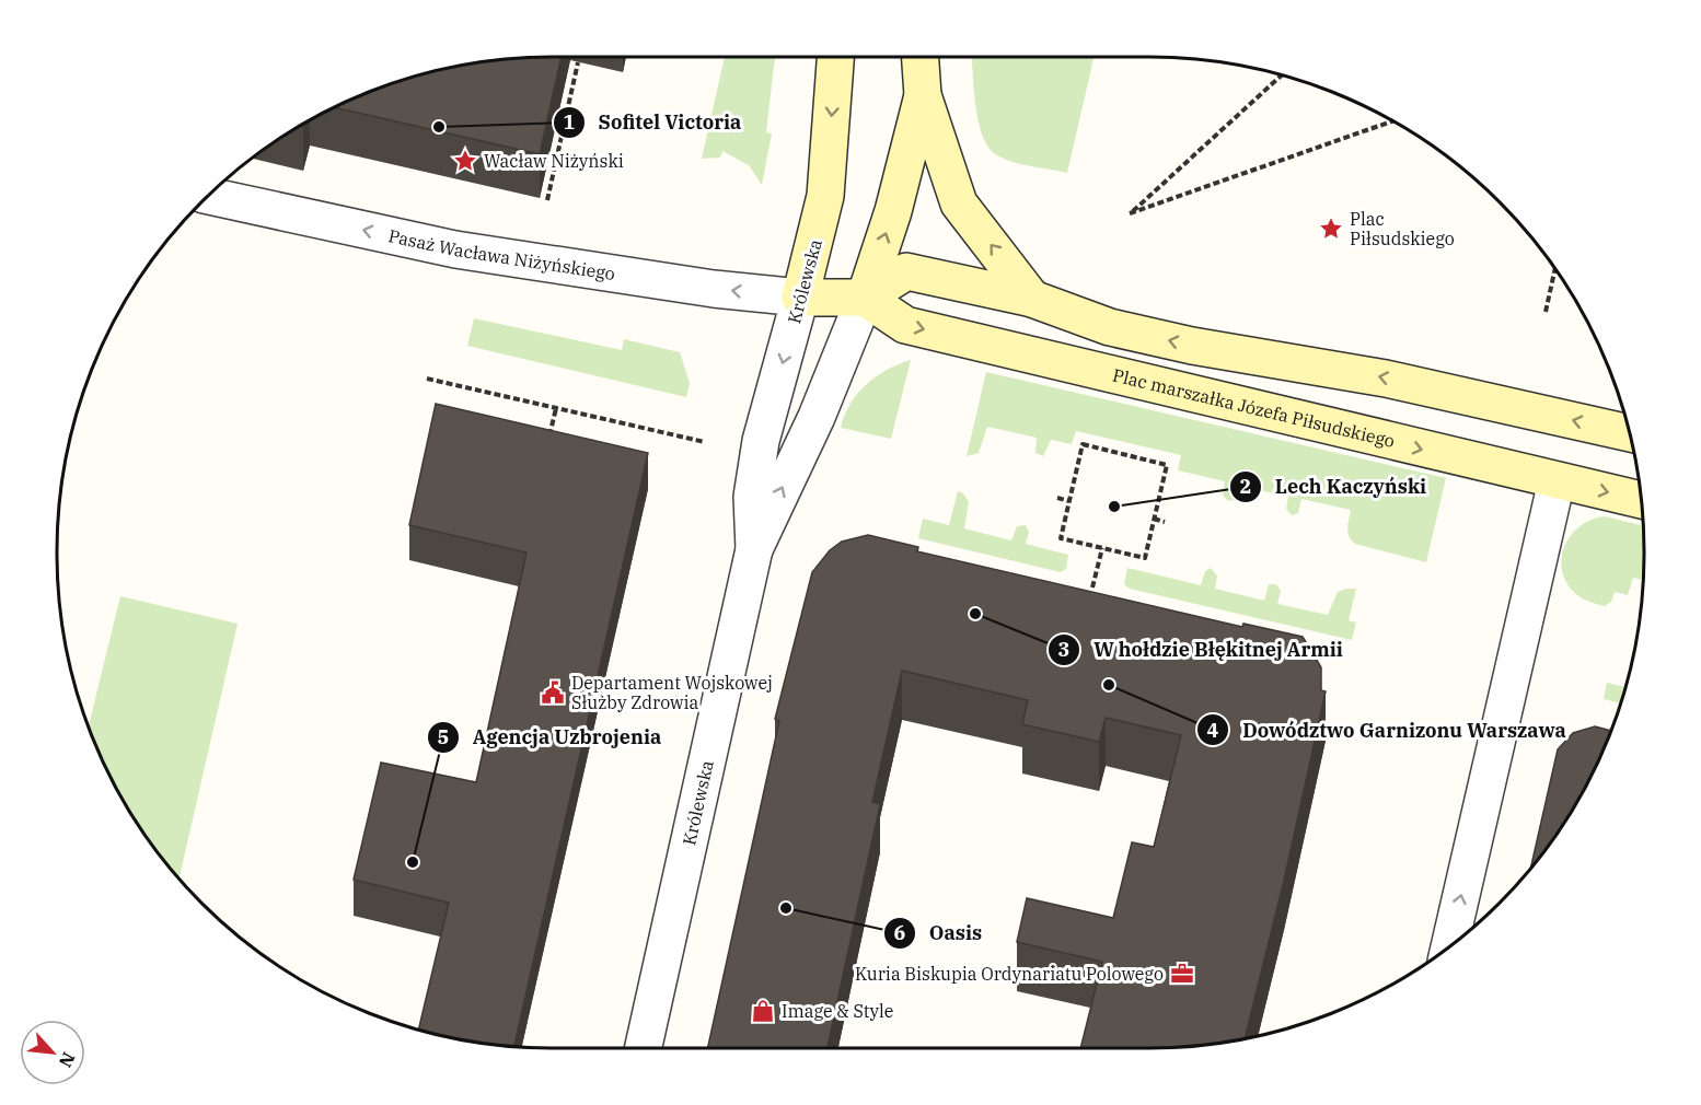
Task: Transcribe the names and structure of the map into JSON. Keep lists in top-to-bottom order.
{
  "streets": {
    "street": ["Pasaż Wacława Niżyńskiego", "Królewska", "Plac marszałka Józefa Piłsudskiego"]
  },
  "crossings": [
    ["Pasaż Wacława Niżyńskiego", "Królewska"],
    ["Królewska", "Plac marszałka Józefa Piłsudskiego"]
  ],
  "one_way": ["Pasaż Wacława Niżyńskiego"],
  "places": {
    "other": [
      "Sofitel Victoria",
      "Lech Kaczyński",
      "W hołdzie Błękitnej Armii",
      "Dowództwo Garnizonu Warszawa",
      "Agencja Uzbrojenia",
      "Oasis"
    ],
    "place": ["Wacław Niżyński", "Plac Piłsudskiego"],
    "public building": ["Departament Wojskowej Służby Zdrowia"],
    "office": ["Kuria Biskupia Ordynariatu Polowego"],
    "shop": ["Image & Style"]
  },
  "north": "bottom right"
}
